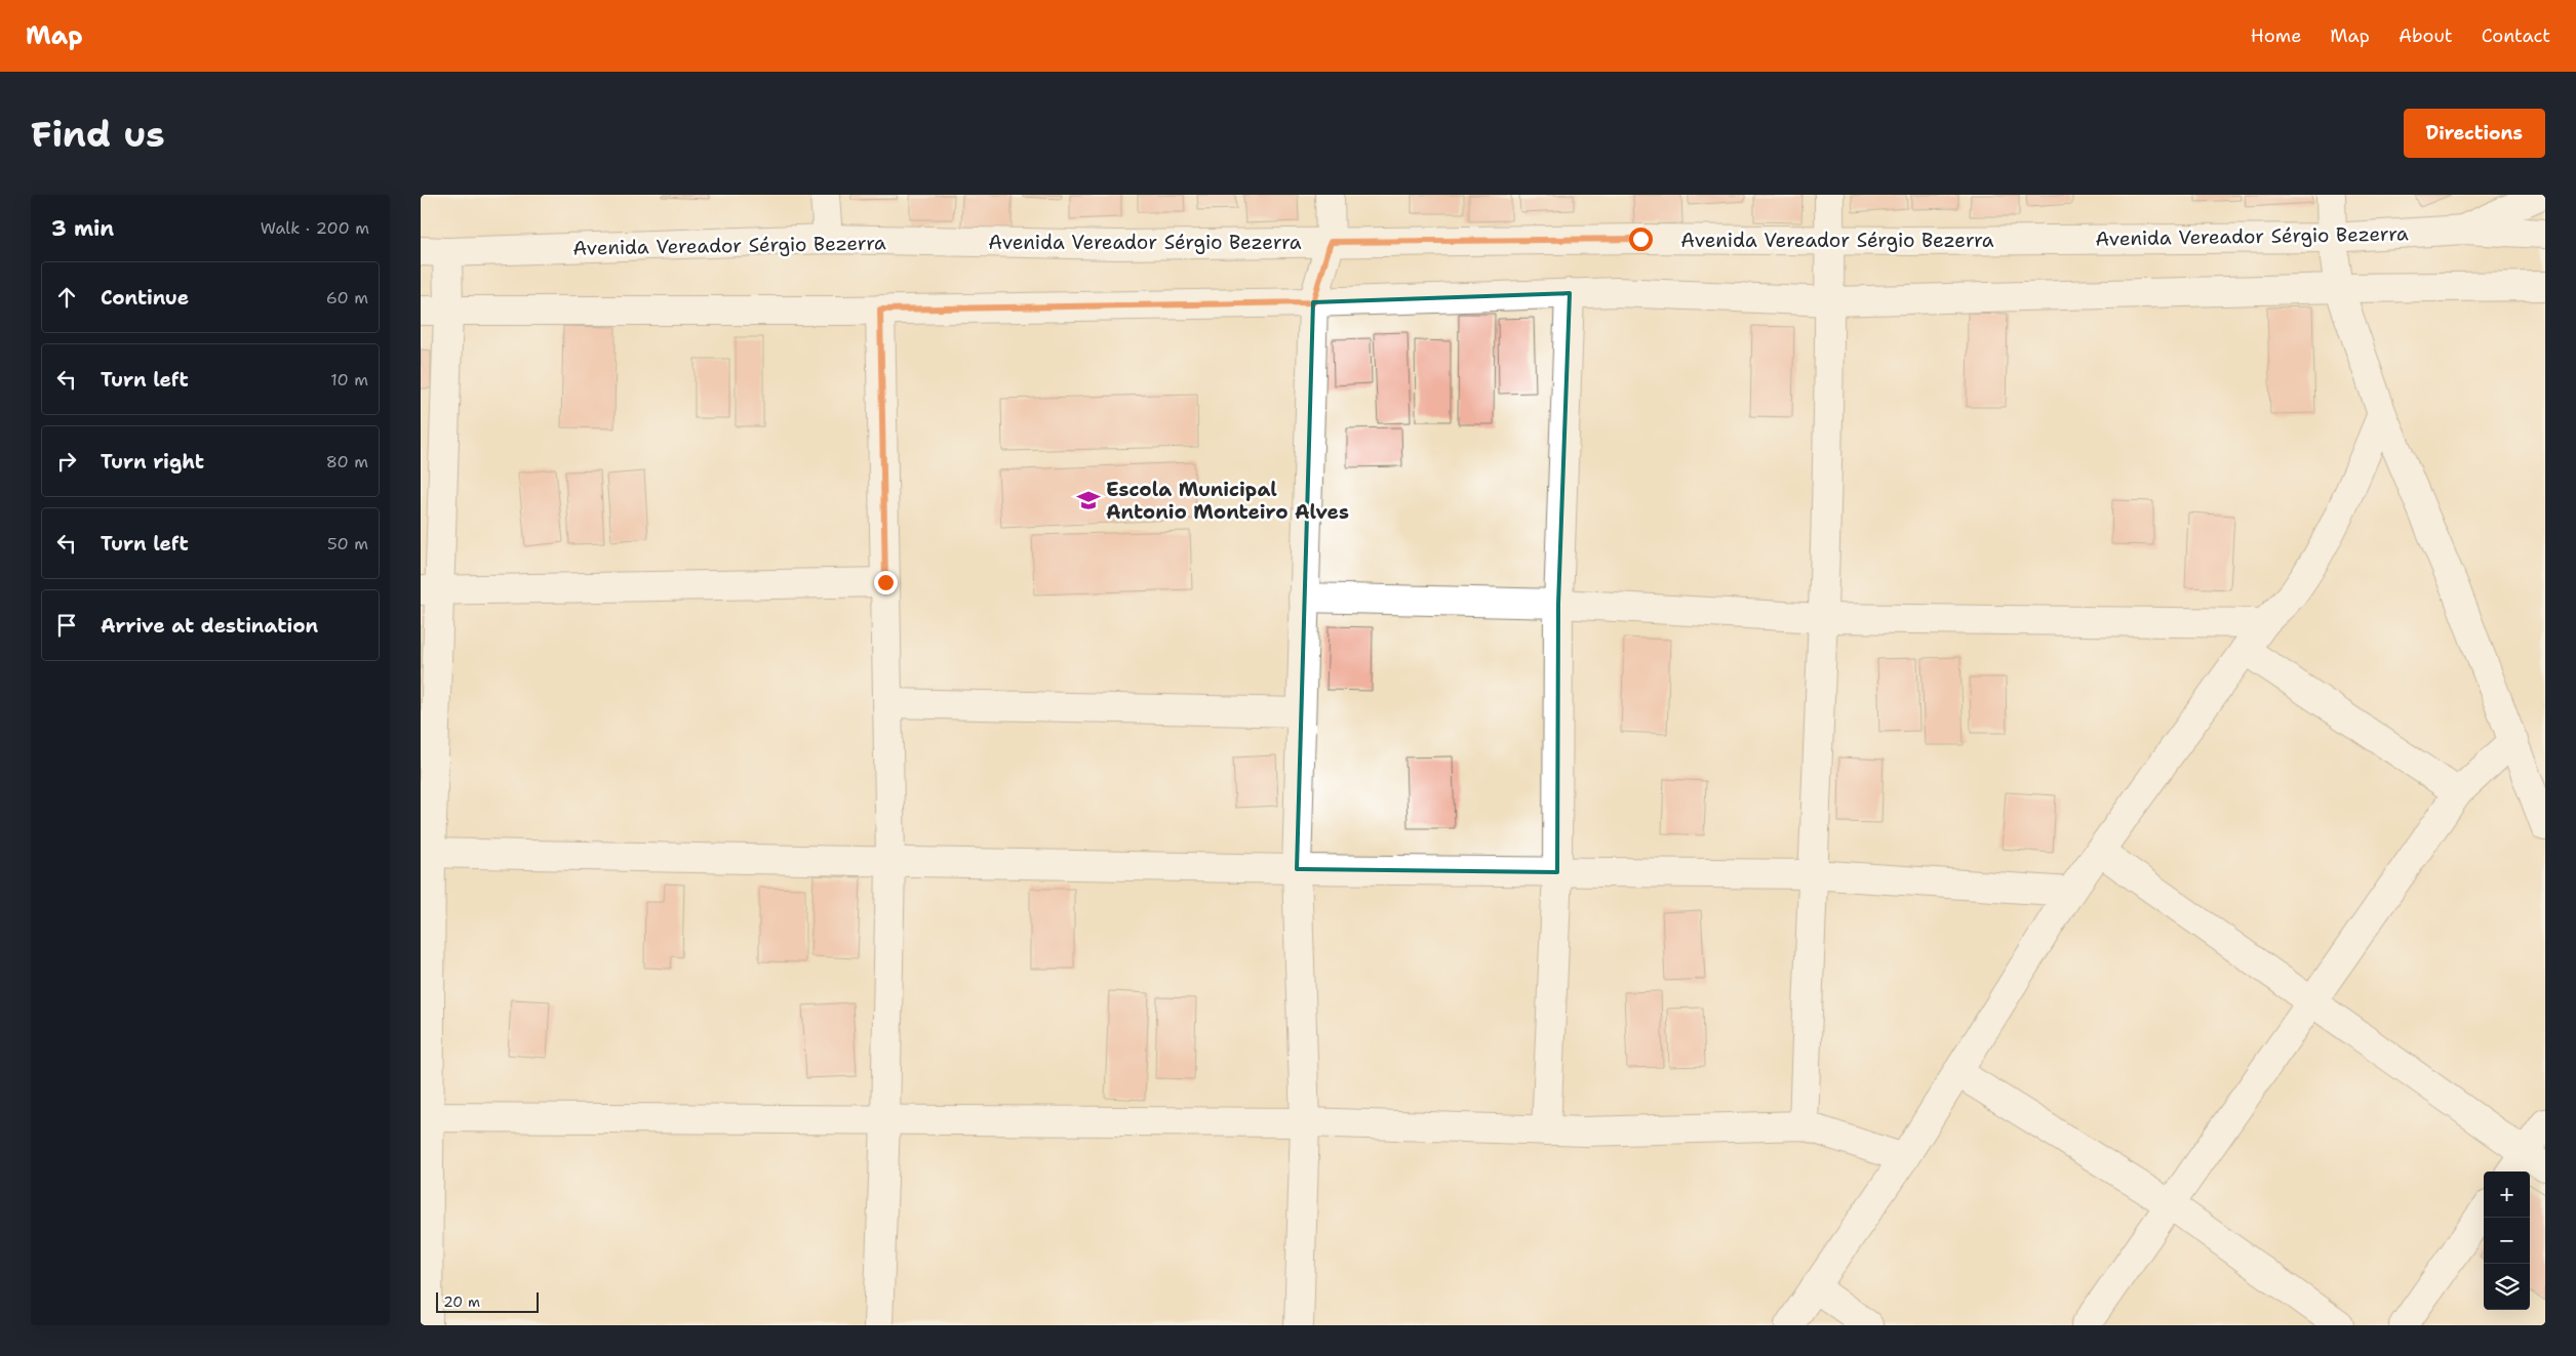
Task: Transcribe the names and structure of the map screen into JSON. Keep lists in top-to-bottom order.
{
  "streets": {
    "street": ["Avenida Vereador Sérgio Bezerra"]
  },
  "places": {
    "school or university": ["Escola Municipal Antonio Monteiro Alves"]
  },
  "scale_bar": "20 m",
  "page": {
    "header": "Map",
    "nav": [
      "Home",
      "Map",
      "About",
      "Contact"
    ],
    "buttons": "Directions",
    "title": "Find us",
    "heading": ["3 min", "Walk · 200 m"],
    "list": [
      ["Continue", "60 m"],
      ["Turn left", "10 m"],
      ["Turn right", "80 m"],
      ["Turn left", "50 m"],
      "Arrive at destination"
    ],
    "map_buttons": ["+", "−"],
    "scale": "20 m"
  }
}
